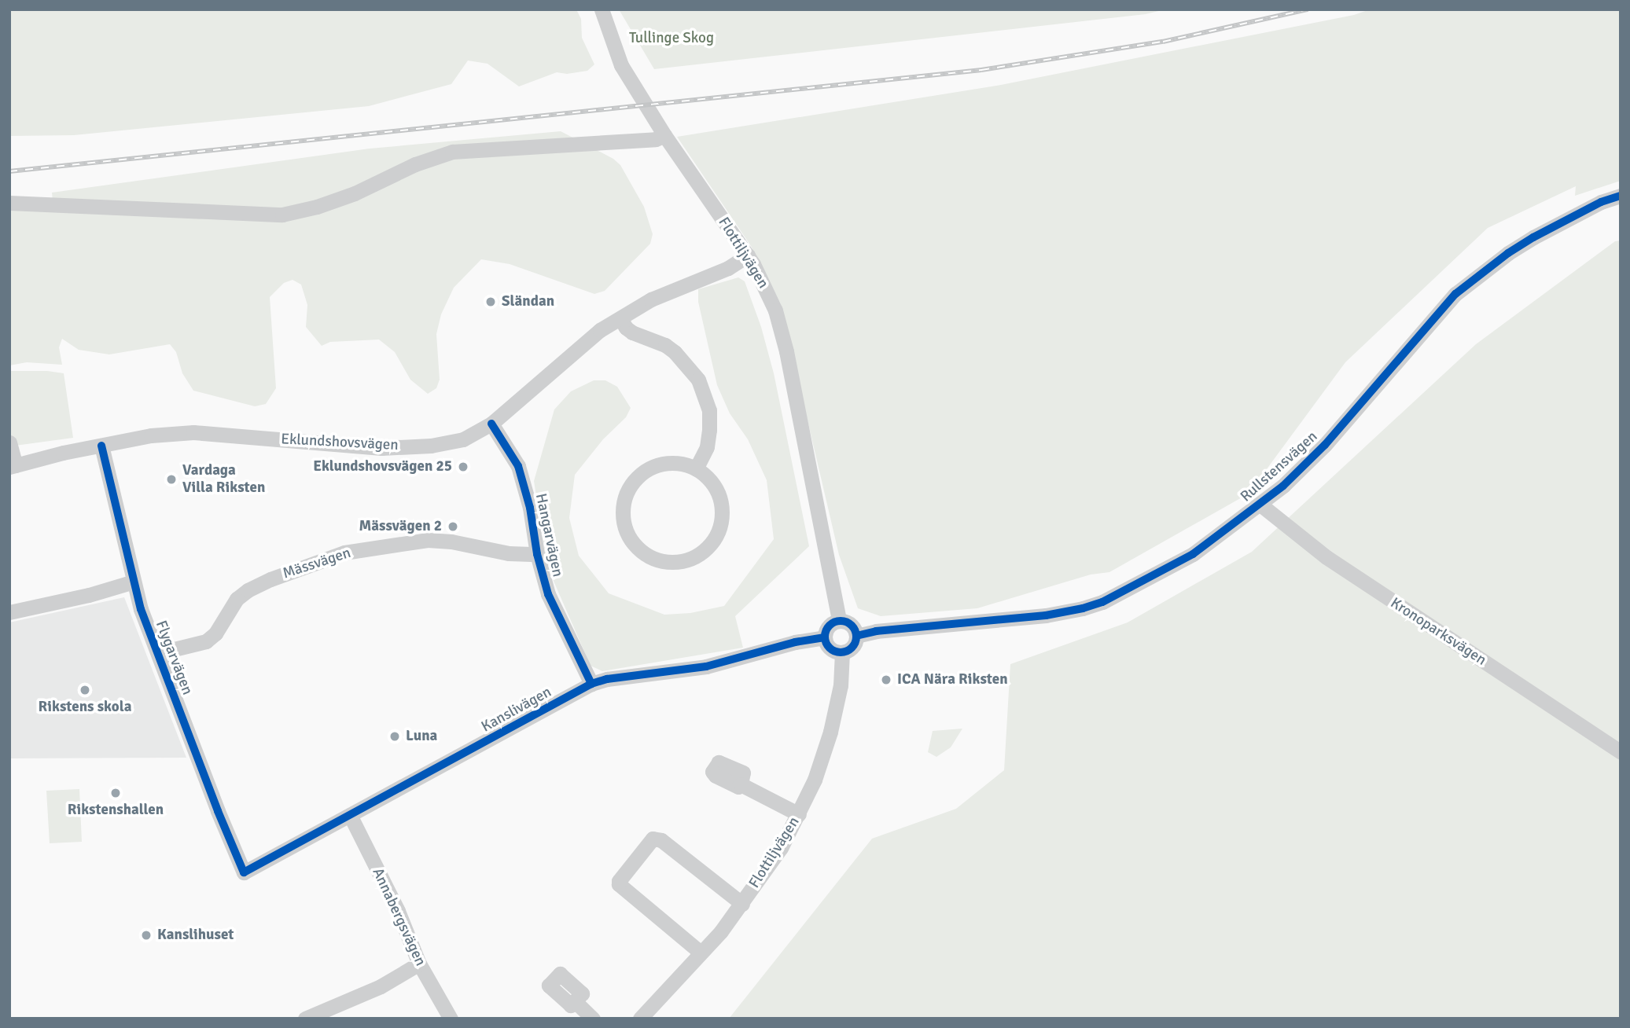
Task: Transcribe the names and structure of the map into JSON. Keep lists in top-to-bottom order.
{
  "streets": {
    "street": [
      "Flottiljvägen",
      "Eklundshovsvägen",
      "Rullstensvägen",
      "Hangarvägen",
      "Mässvägen",
      "Kronoparksvägen",
      "Flygarvägen",
      "Kanslivägen",
      "Annabergsvägen"
    ]
  },
  "crossings": [
    ["Flottiljvägen", "Eklundshovsvägen"],
    ["Flottiljvägen", "Rullstensvägen"],
    ["Flottiljvägen", "Kanslivägen"],
    ["Eklundshovsvägen", "Hangarvägen"],
    ["Eklundshovsvägen", "Flygarvägen"],
    ["Rullstensvägen", "Kronoparksvägen"],
    ["Rullstensvägen", "Kanslivägen"],
    ["Hangarvägen", "Mässvägen"],
    ["Hangarvägen", "Kanslivägen"],
    ["Mässvägen", "Flygarvägen"],
    ["Flygarvägen", "Kanslivägen"],
    ["Kanslivägen", "Annabergsvägen"]
  ],
  "parks": ["Tullinge Skog"],
  "places": [
    "Sländan",
    "Eklundshovsvägen 25",
    "Vardaga Villa Riksten",
    "Mässvägen 2",
    "ICA Nära Riksten",
    "Rikstens skola",
    "Luna",
    "Rikstenshallen",
    "Kanslihuset"
  ]
}
